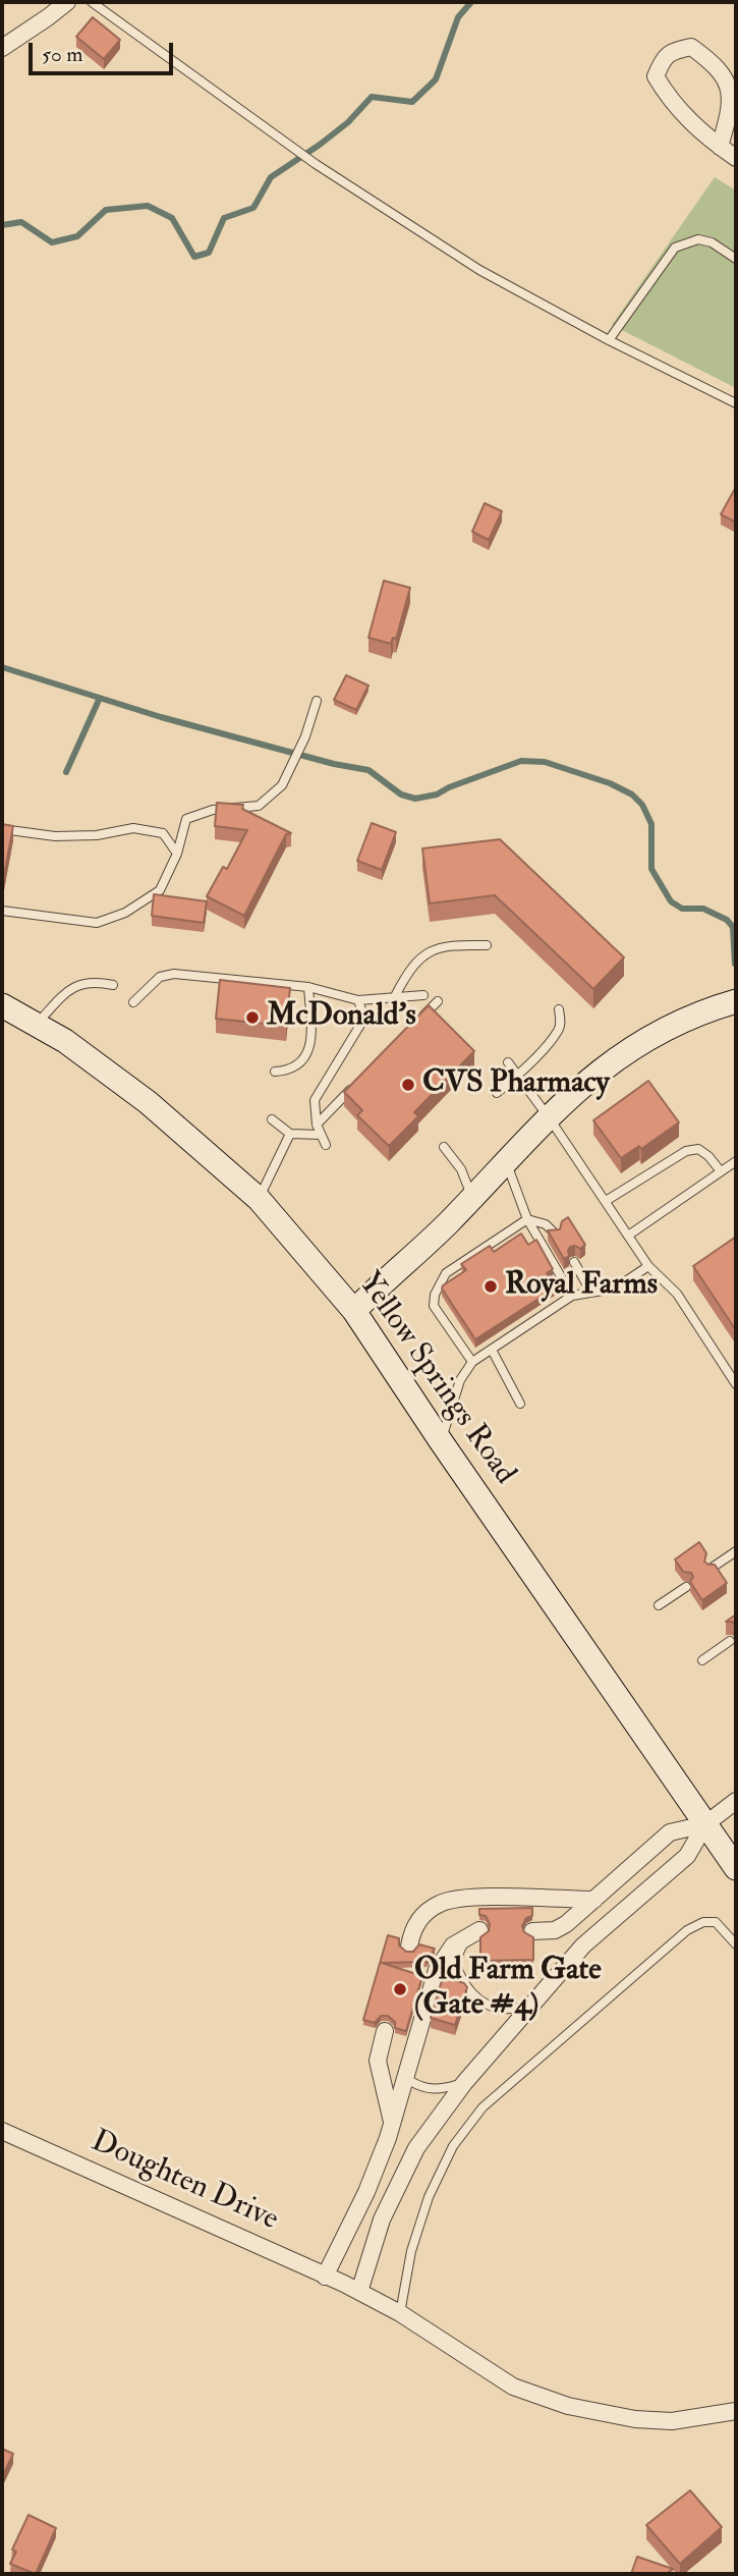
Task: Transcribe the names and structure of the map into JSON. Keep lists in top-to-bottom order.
{
  "streets": {
    "main road": ["Yellow Springs Road"],
    "street": ["Doughten Drive"]
  },
  "places": [
    "McDonald's",
    "CVS Pharmacy",
    "Royal Farms",
    "Old Farm Gate (Gate #4)"
  ],
  "scale_bar": "50 m"
}
